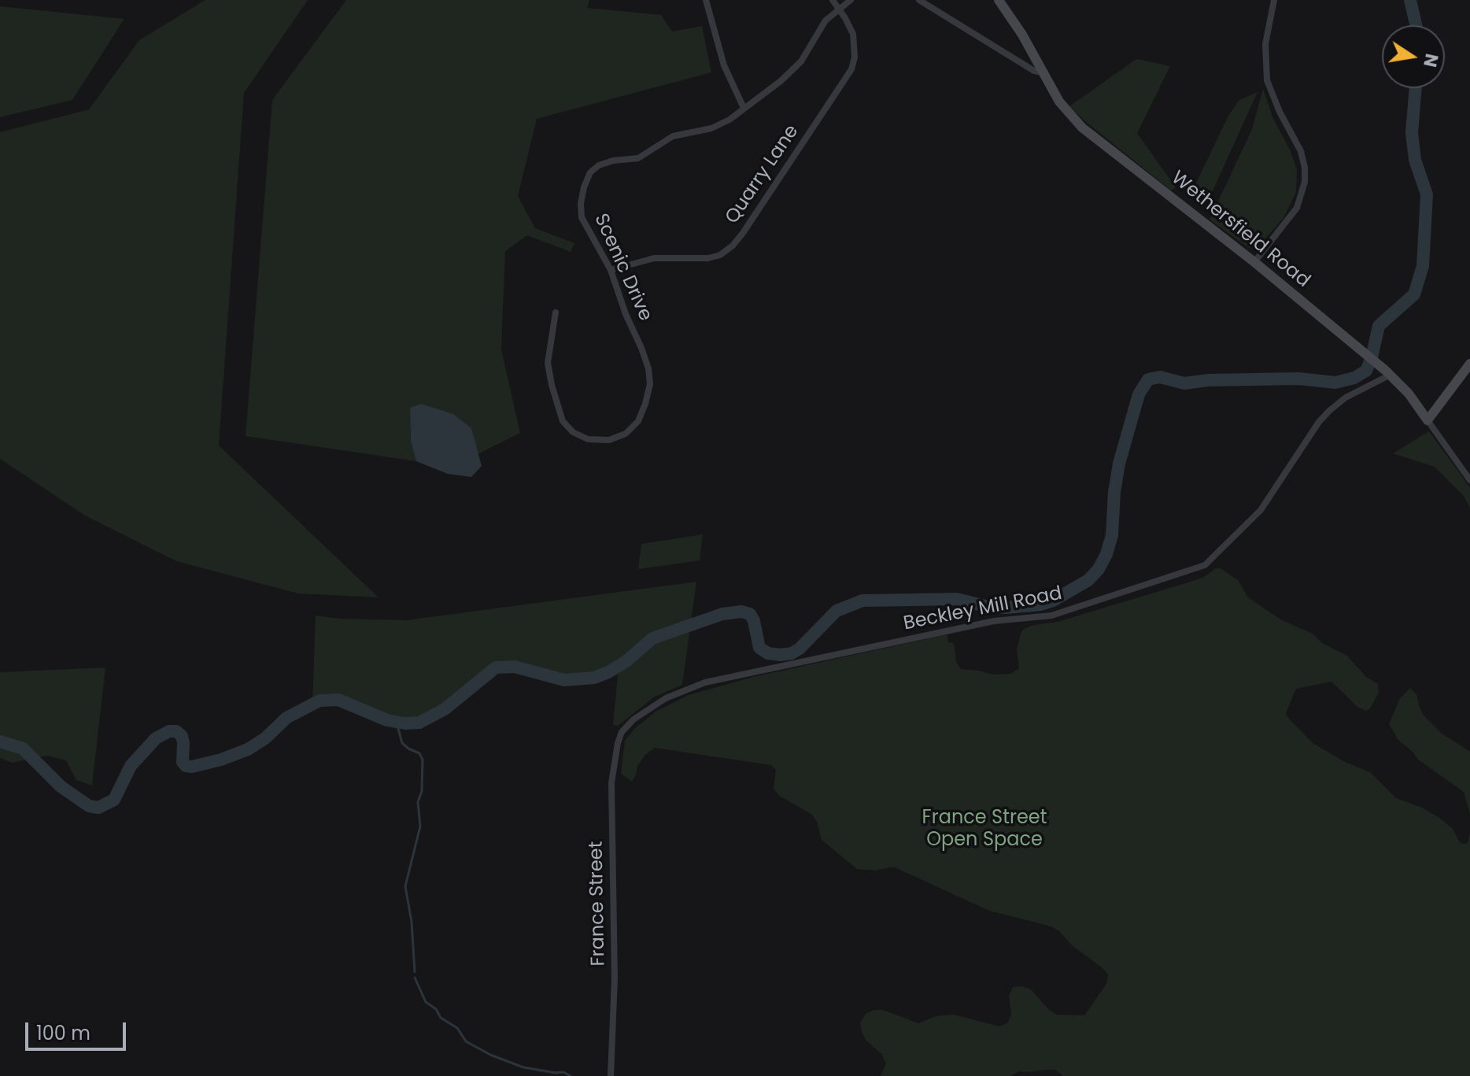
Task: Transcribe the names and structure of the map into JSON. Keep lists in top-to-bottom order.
{
  "streets": {
    "street": [
      "Quarry Lane",
      "Wethersfield Road",
      "Scenic Drive",
      "Beckley Mill Road",
      "France Street"
    ]
  },
  "crossings": [
    ["Quarry Lane", "Scenic Drive"],
    ["Wethersfield Road", "Beckley Mill Road"],
    ["Beckley Mill Road", "France Street"]
  ],
  "parks": ["France Street Open Space"],
  "scale_bar": "100 m",
  "north": "right"
}
